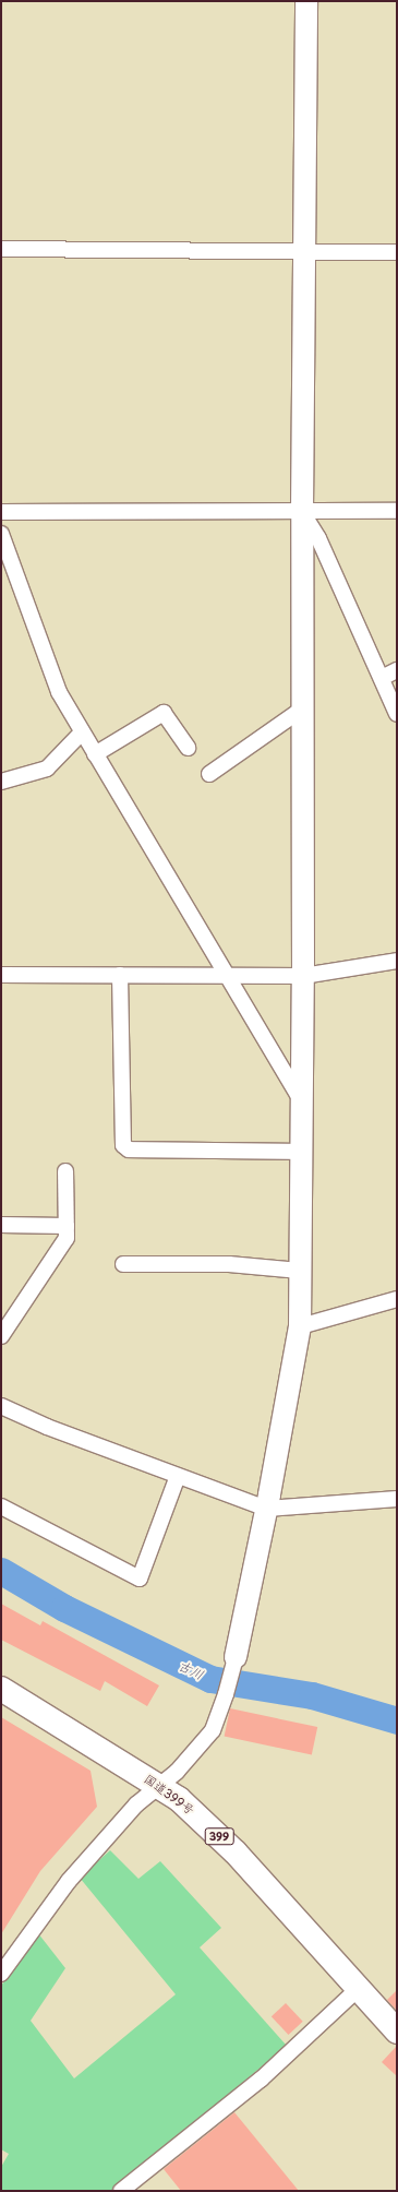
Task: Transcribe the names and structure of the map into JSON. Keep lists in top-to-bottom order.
{
  "streets": {
    "highway": ["国道399号", "399"]
  },
  "water": ["古川"]
}
